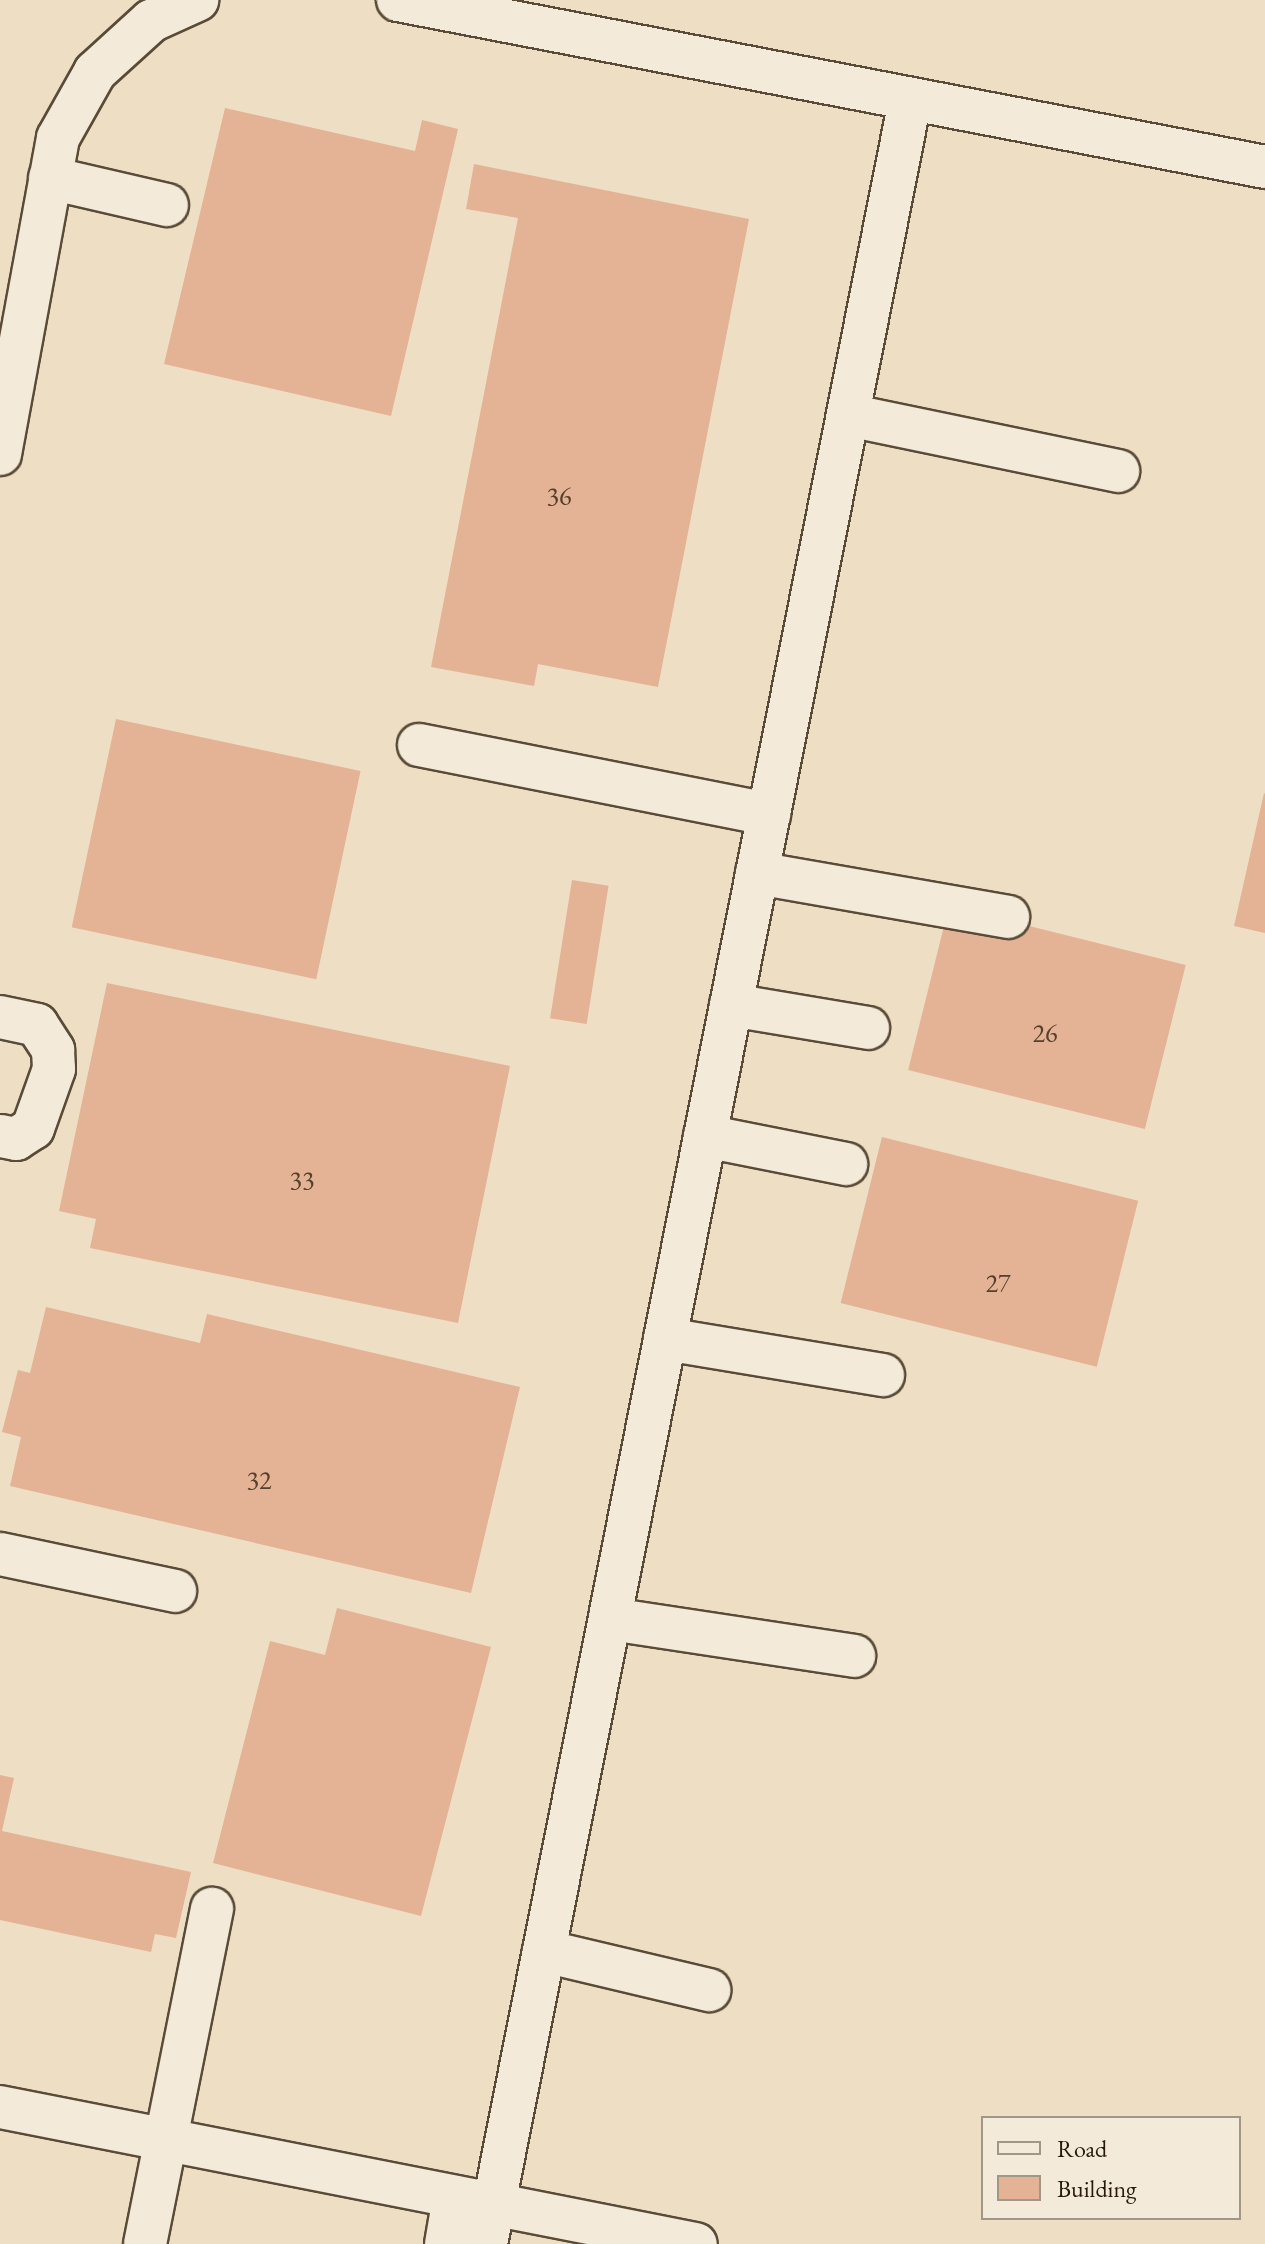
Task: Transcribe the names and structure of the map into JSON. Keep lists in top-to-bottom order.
{
  "house_numbers": [
    "36",
    "26",
    "33",
    "27",
    "32"
  ],
  "legend": ["Road", "Building"]
}
